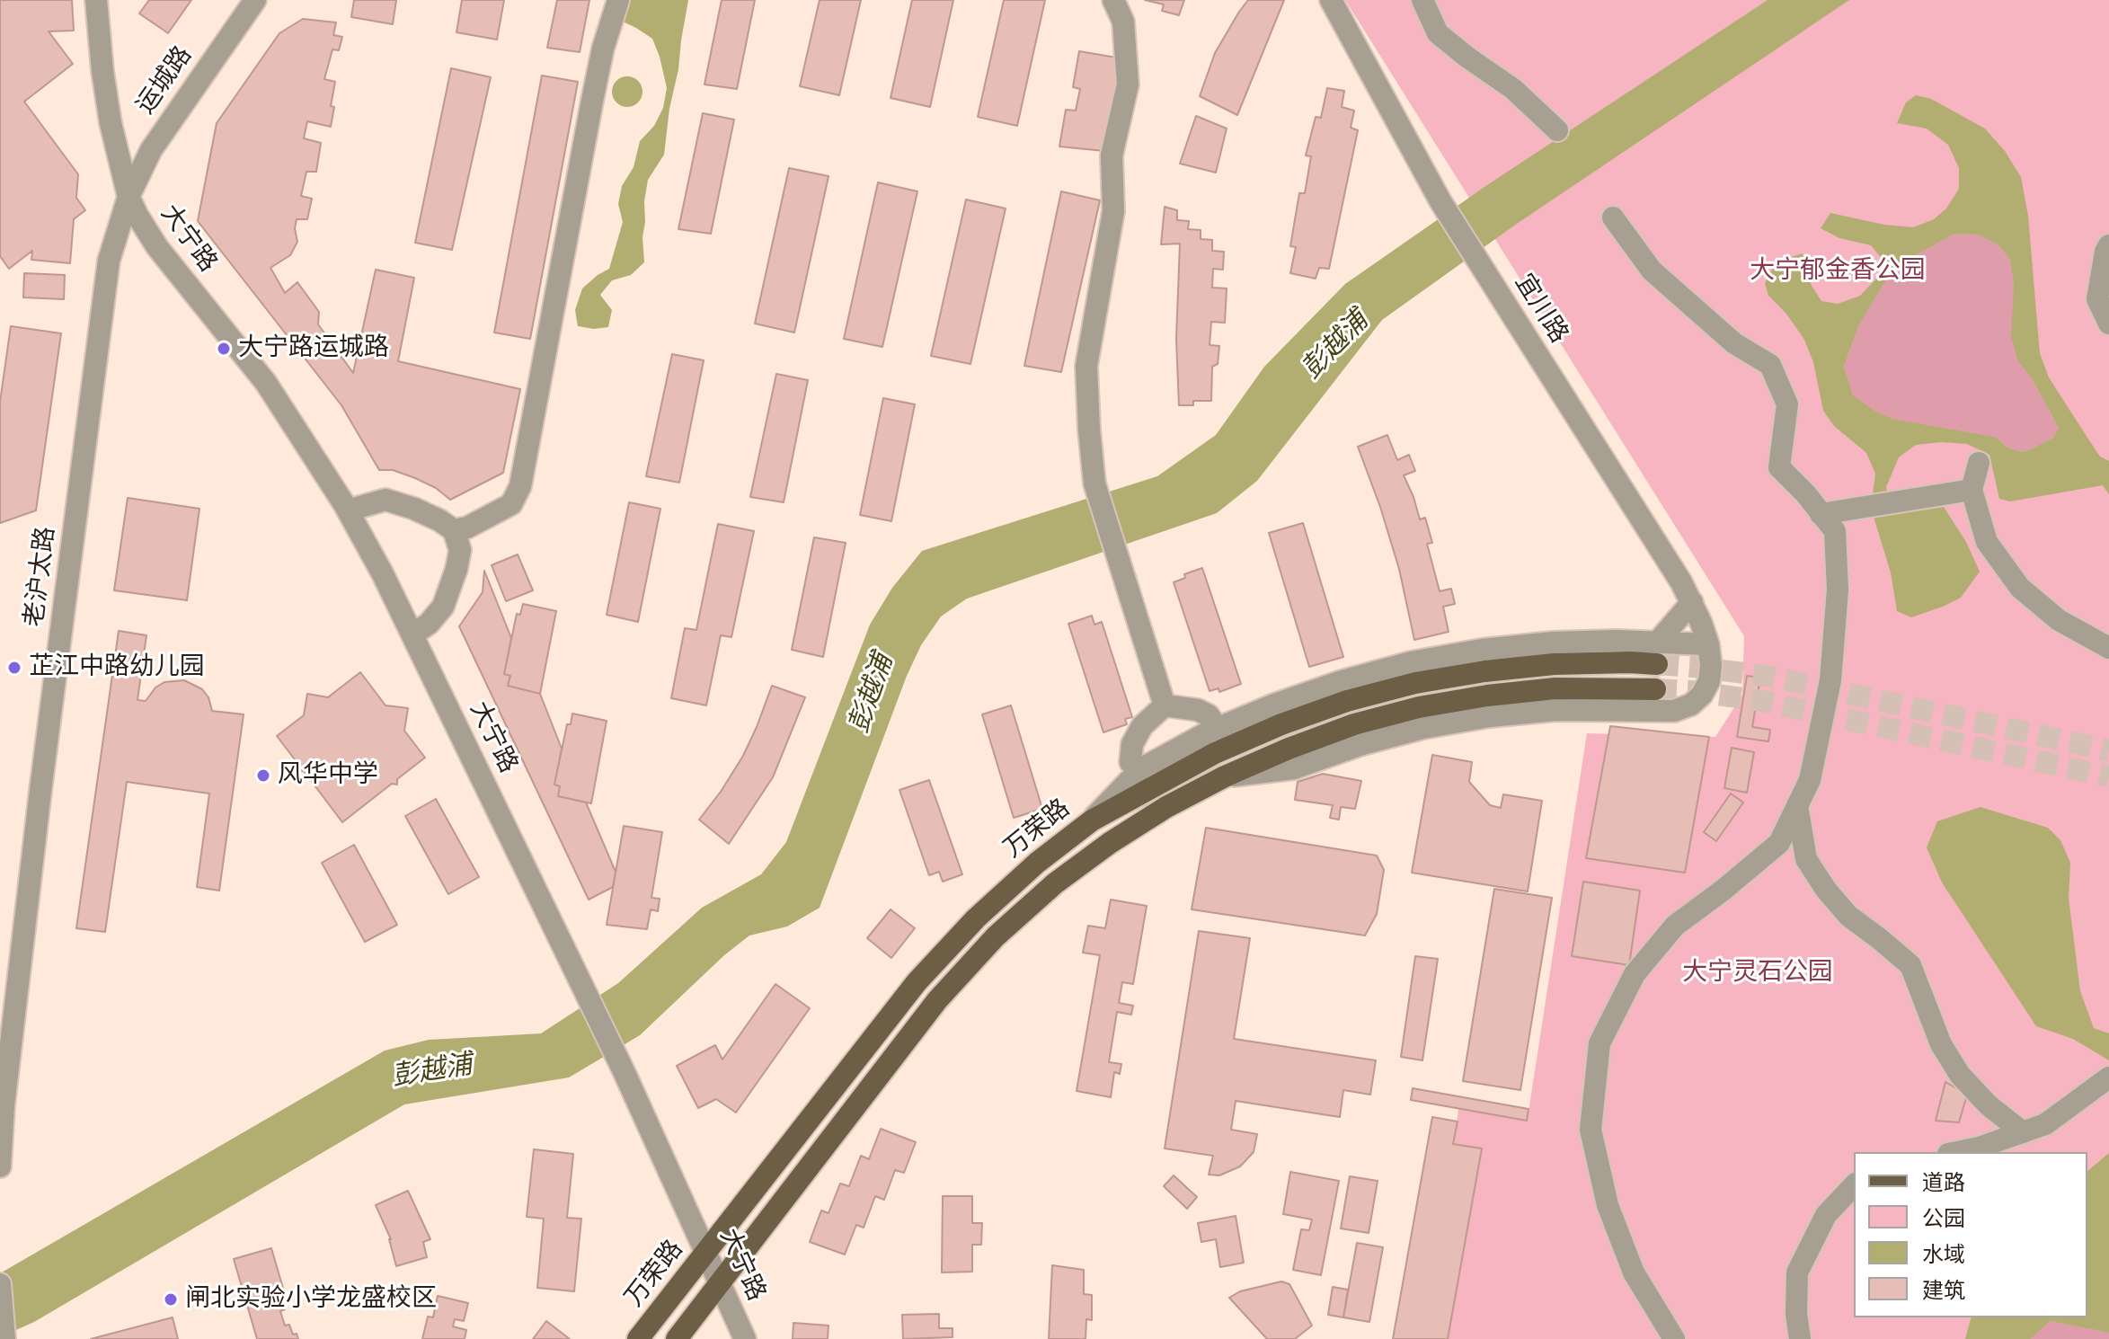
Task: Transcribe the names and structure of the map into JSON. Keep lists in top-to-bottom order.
{
  "streets": {
    "main road": ["万荣路"],
    "street": [
      "运城路",
      "大宁路",
      "宜川路",
      "老沪太路"
    ]
  },
  "crossings": [
    ["运城路", "大宁路"],
    ["运城路", "老沪太路"],
    ["大宁路", "老沪太路"],
    ["大宁路", "万荣路"],
    ["宜川路", "万荣路"]
  ],
  "water": ["彭越浦"],
  "parks": ["大宁郁金香公园", "大宁灵石公园"],
  "places": [
    "大宁路运城路",
    "芷江中路幼儿园",
    "风华中学",
    "闸北实验小学龙盛校区"
  ],
  "legend": [
    "道路",
    "公园",
    "水域",
    "建筑"
  ]
}
